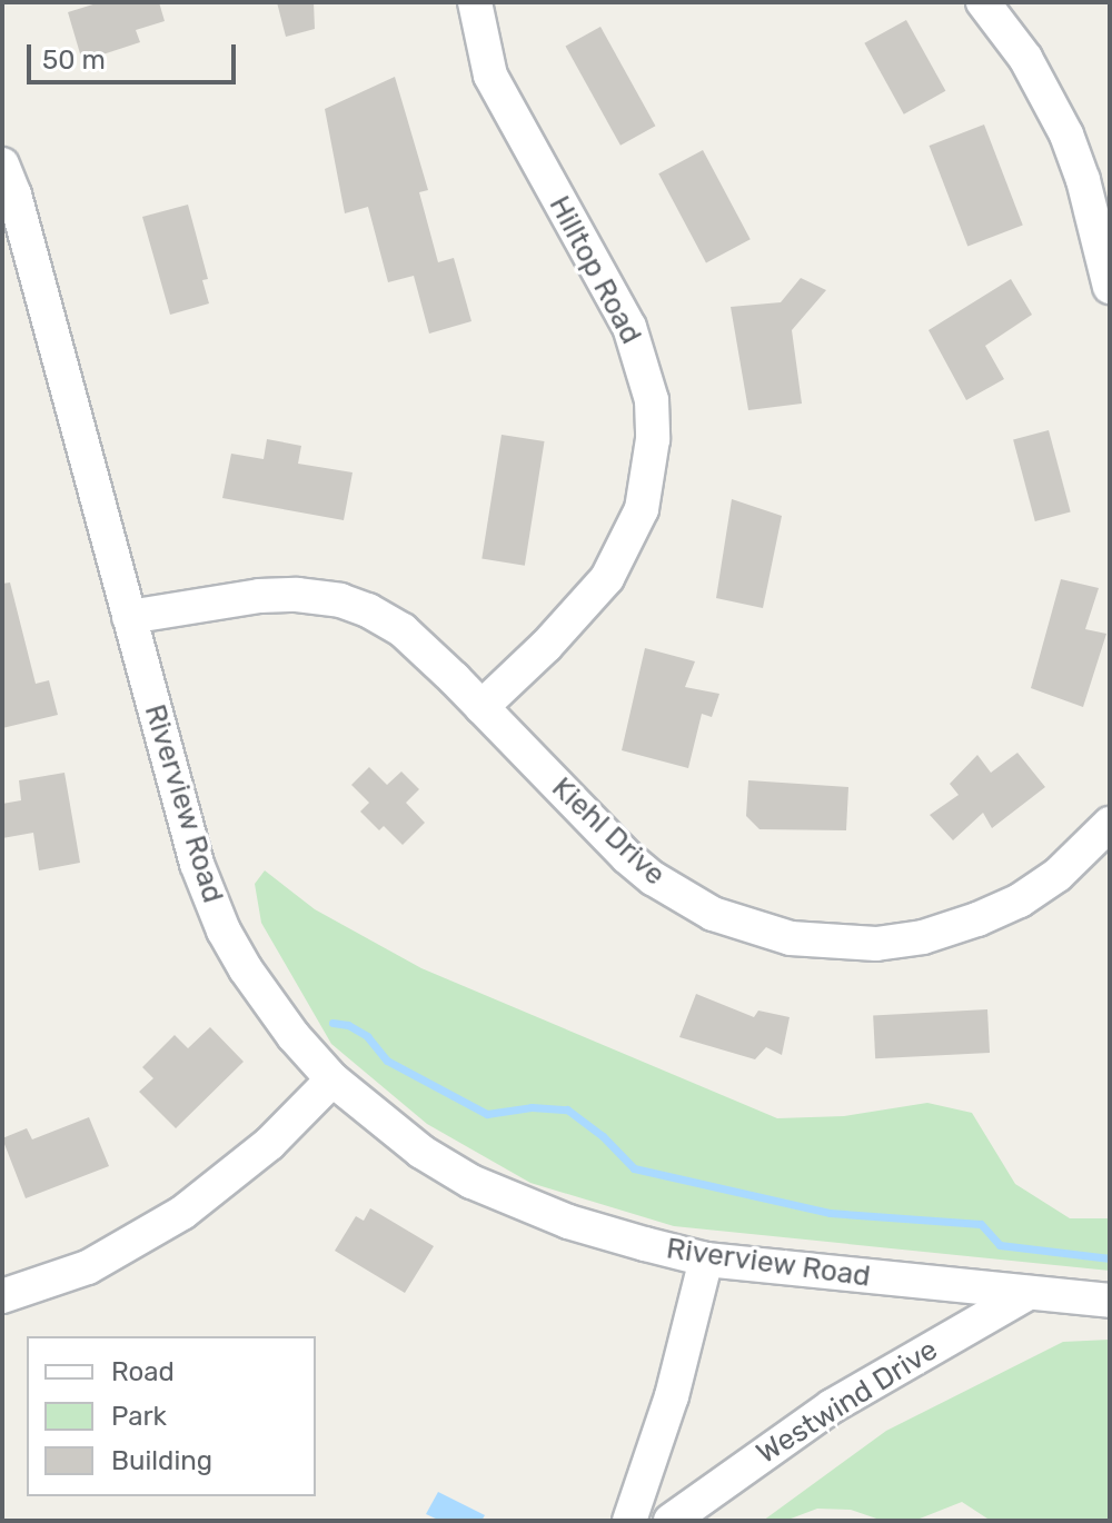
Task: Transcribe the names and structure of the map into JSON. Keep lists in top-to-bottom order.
{
  "streets": {
    "street": [
      "Hilltop Road",
      "Riverview Road",
      "Kiehl Drive",
      "Westwind Drive"
    ]
  },
  "crossings": [
    ["Hilltop Road", "Kiehl Drive"],
    ["Riverview Road", "Kiehl Drive"],
    ["Riverview Road", "Westwind Drive"]
  ],
  "legend": ["Road", "Park", "Building"],
  "scale_bar": "50 m"
}
